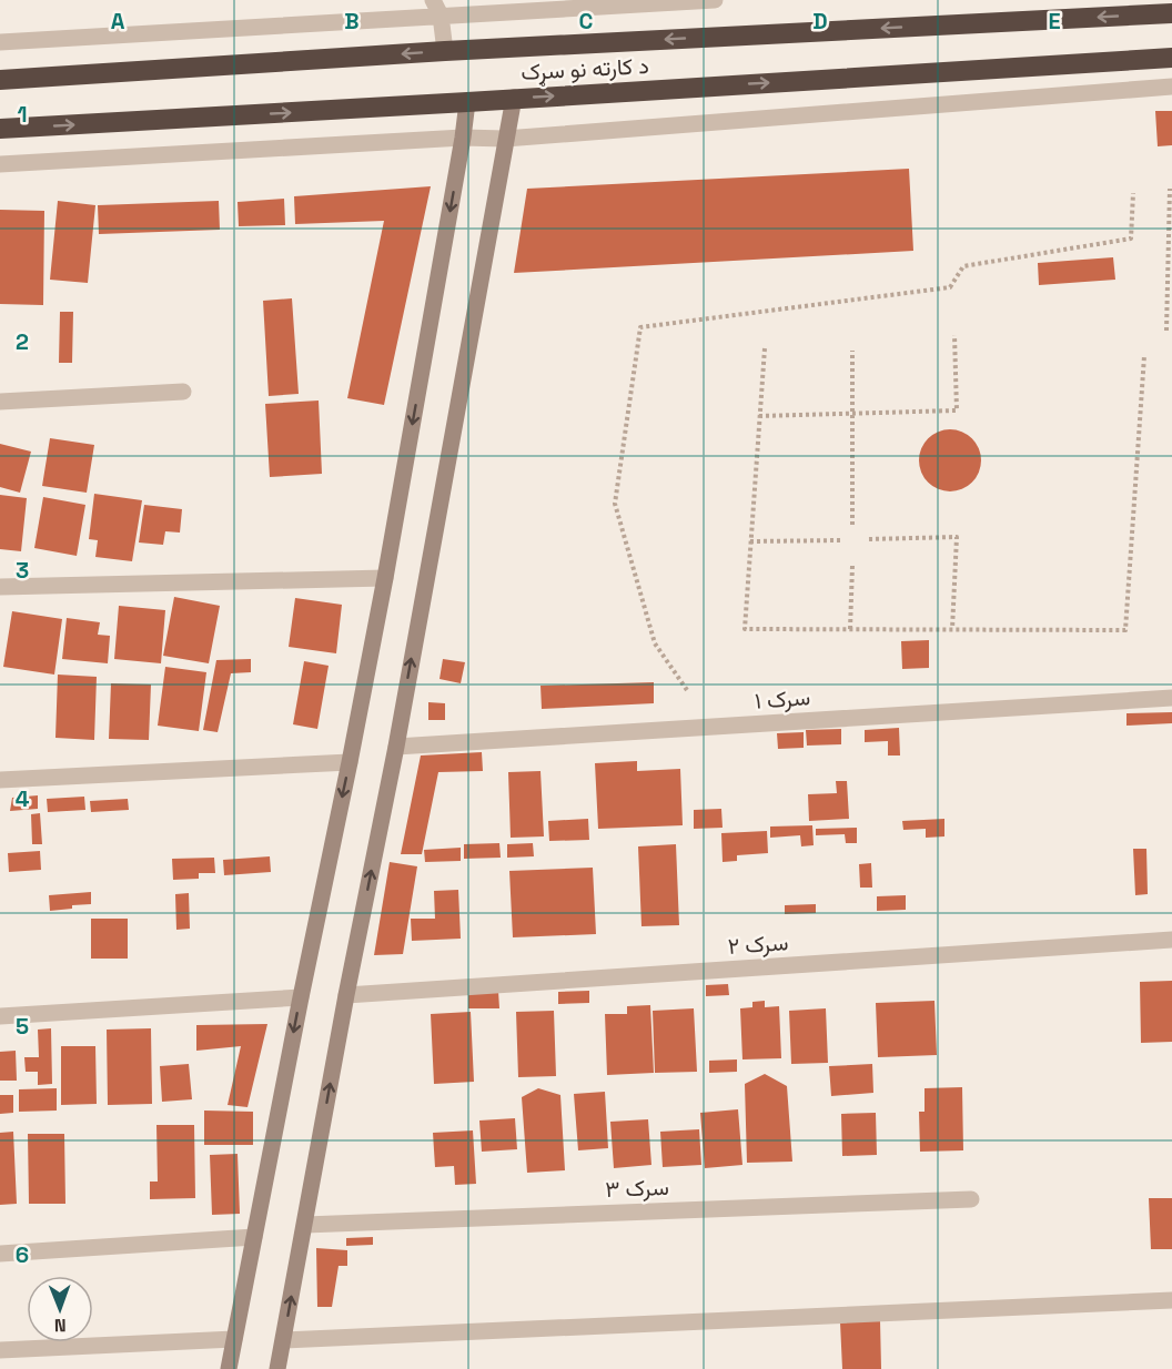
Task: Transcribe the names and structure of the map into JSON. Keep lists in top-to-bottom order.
{
  "streets": {
    "highway": ["د کارته نو سړک"],
    "street": ["سرک ۱", "سرک ۲", "سرک ۳"]
  },
  "north": "bottom",
  "grid": {
    "columns": [
      "A",
      "B",
      "C",
      "D",
      "E"
    ],
    "rows": [
      "1",
      "2",
      "3",
      "4",
      "5",
      "6"
    ]
  }
}
